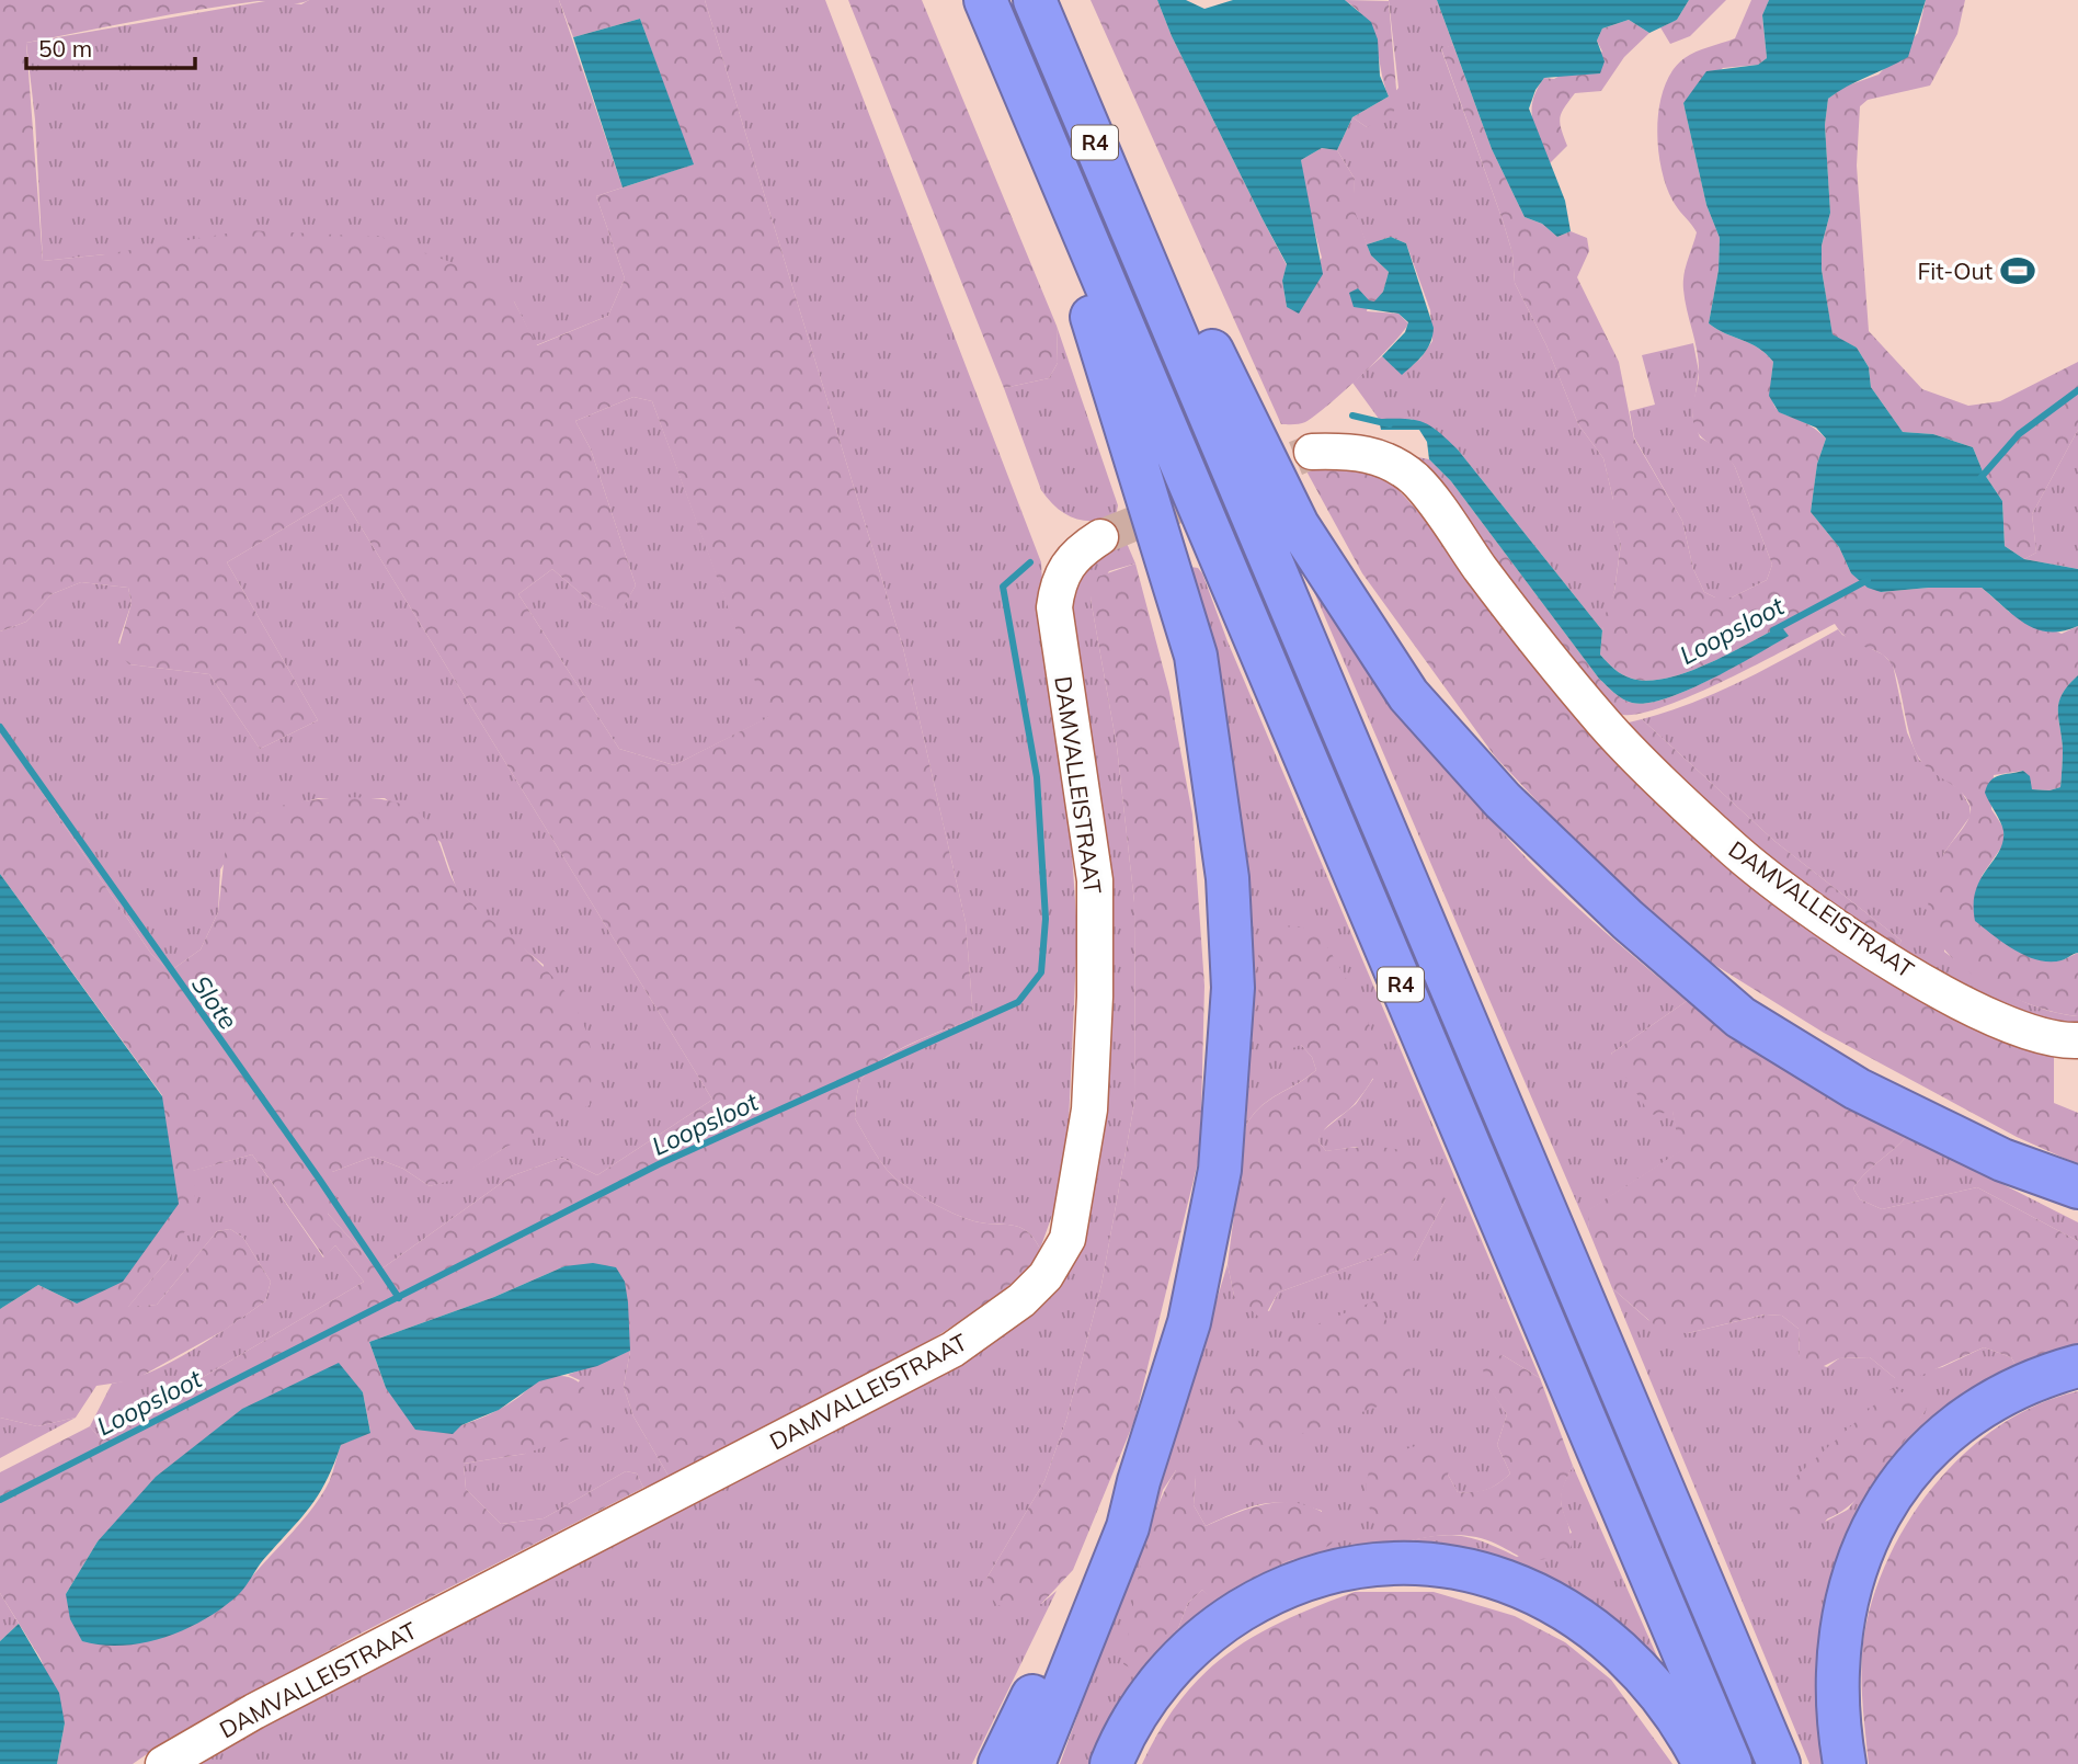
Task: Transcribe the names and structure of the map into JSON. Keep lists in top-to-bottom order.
{
  "streets": {
    "highway": ["R4"],
    "street": ["DAMVALLEISTRAAT"]
  },
  "water": ["Loopsloot", "Slote"],
  "places": {
    "sports": ["Fit-Out"]
  },
  "scale_bar": "50 m"
}
